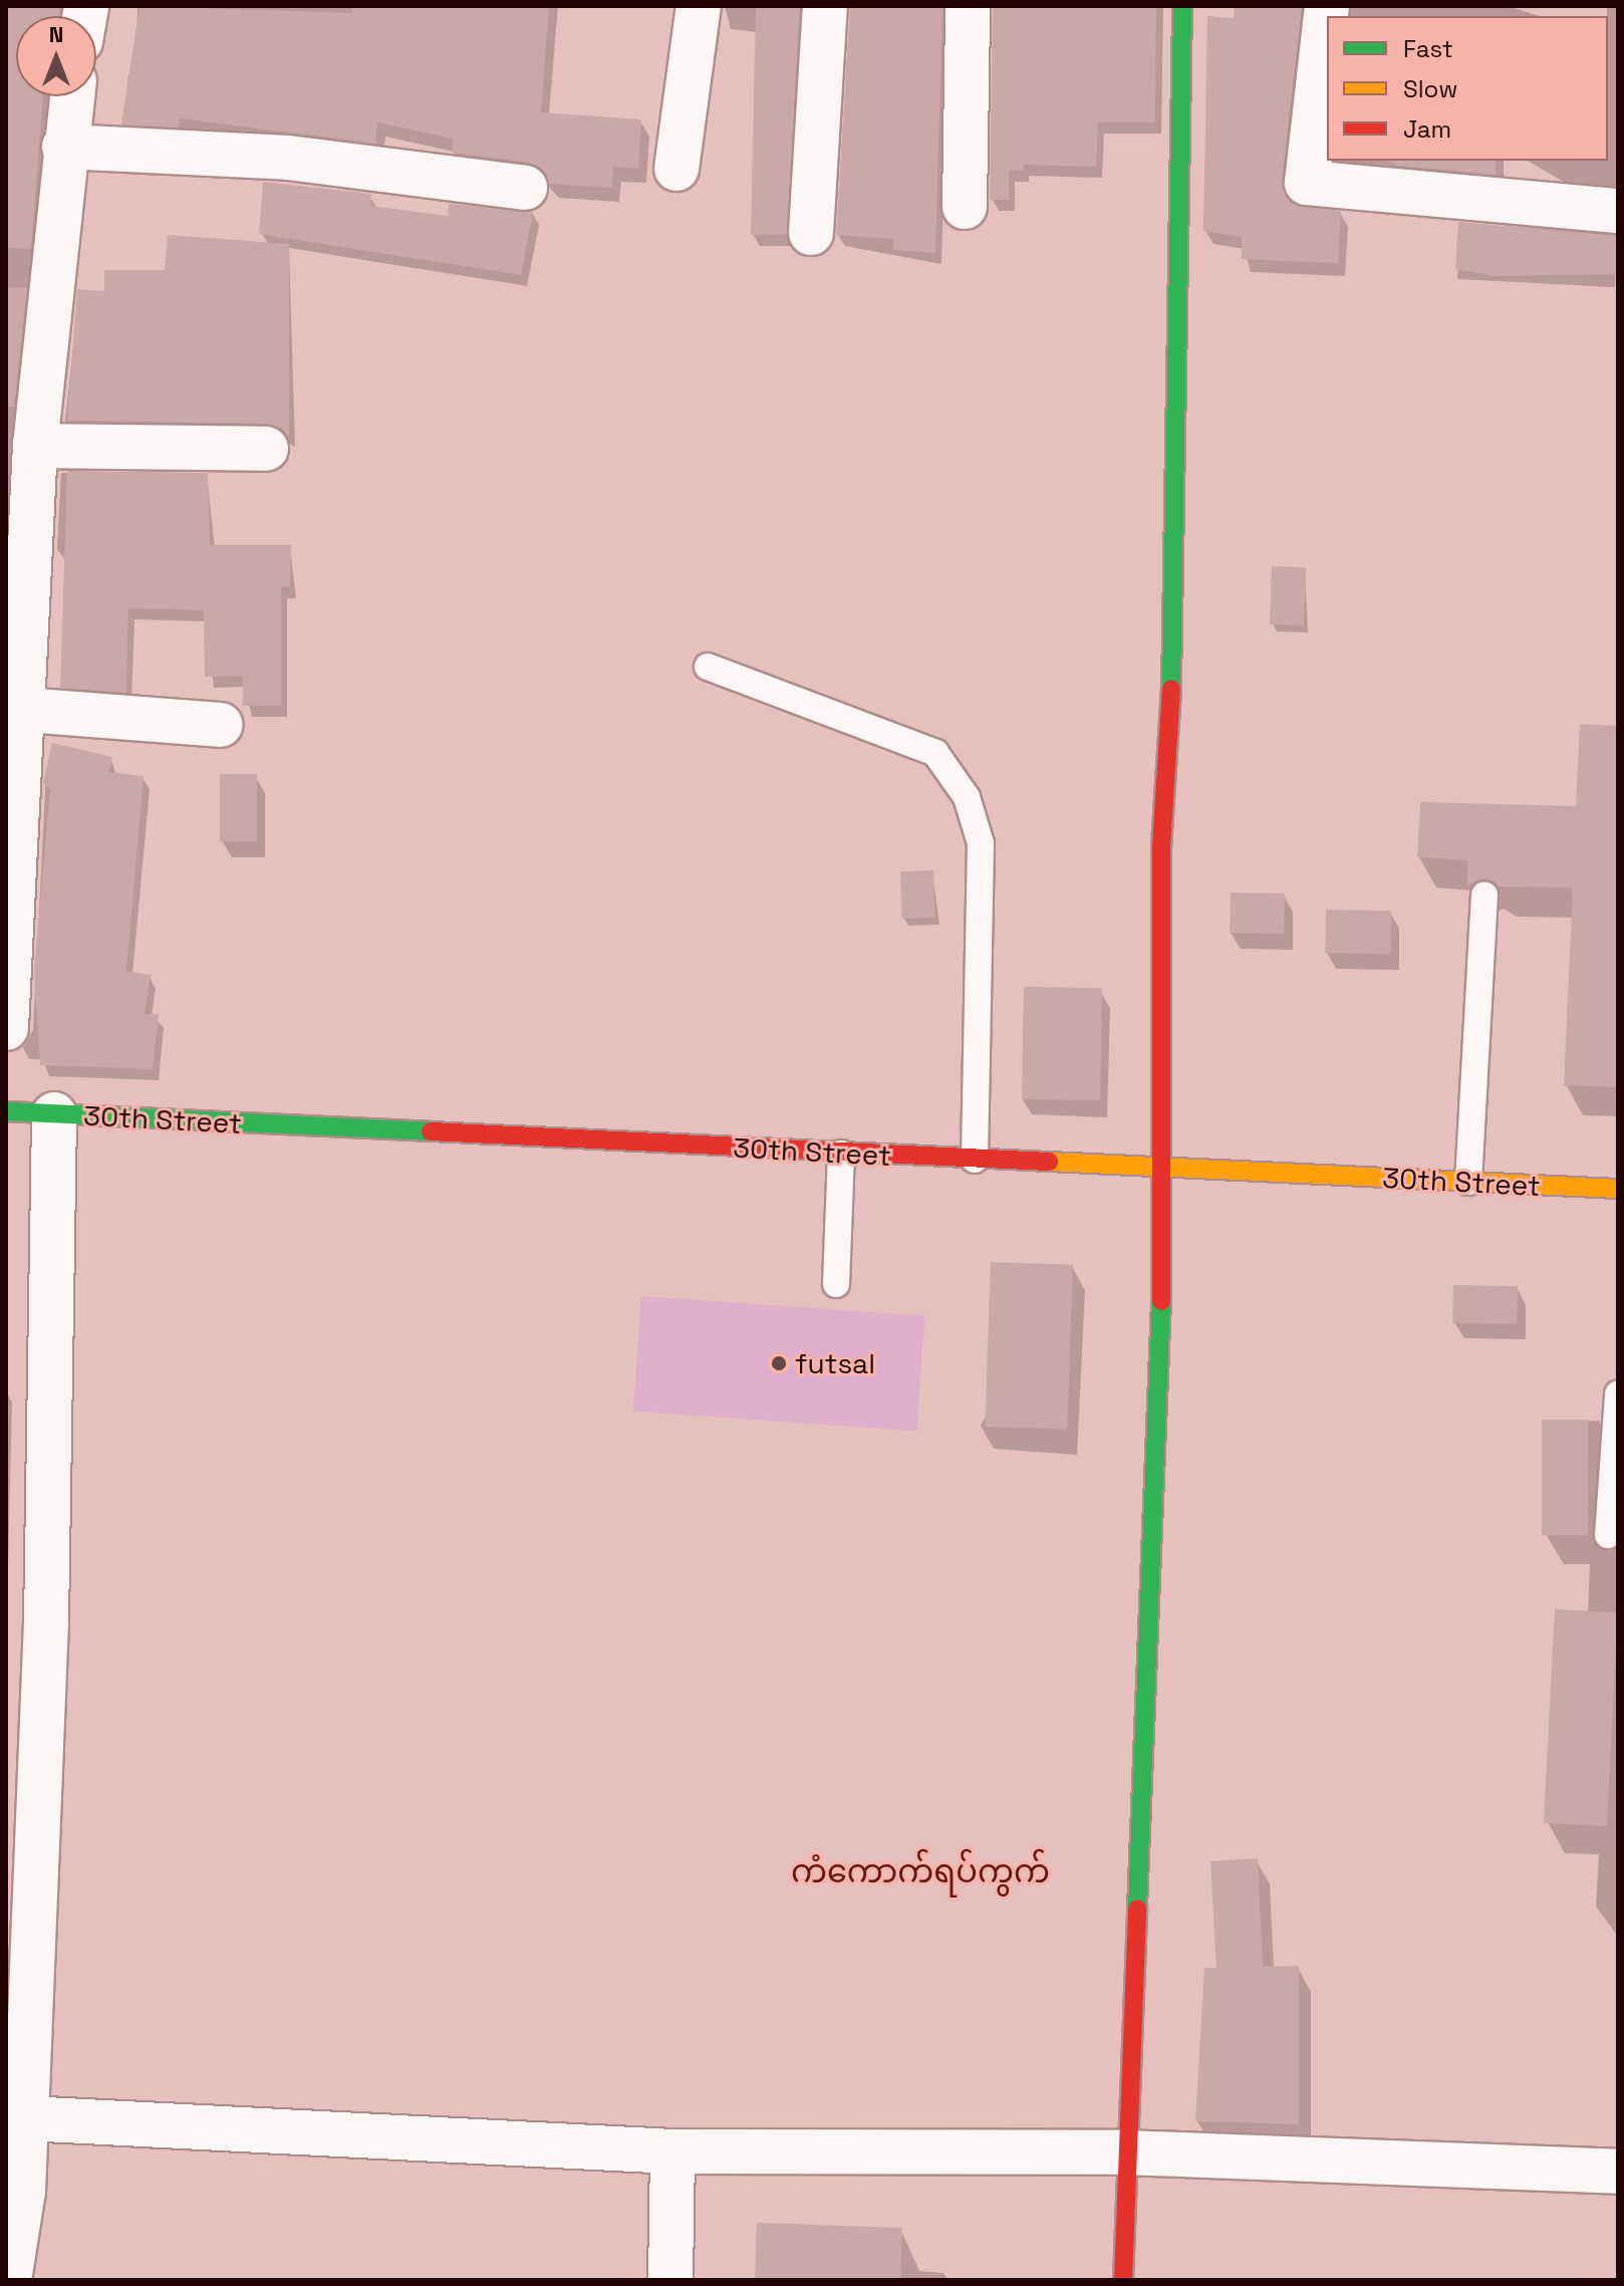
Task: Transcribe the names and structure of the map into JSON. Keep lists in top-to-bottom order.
{
  "streets": {
    "street": ["30th Street"]
  },
  "districts": ["ကံကောက်ရပ်ကွက်"],
  "places": ["futsal"],
  "legend": ["Fast", "Slow", "Jam"],
  "north": "top"
}
